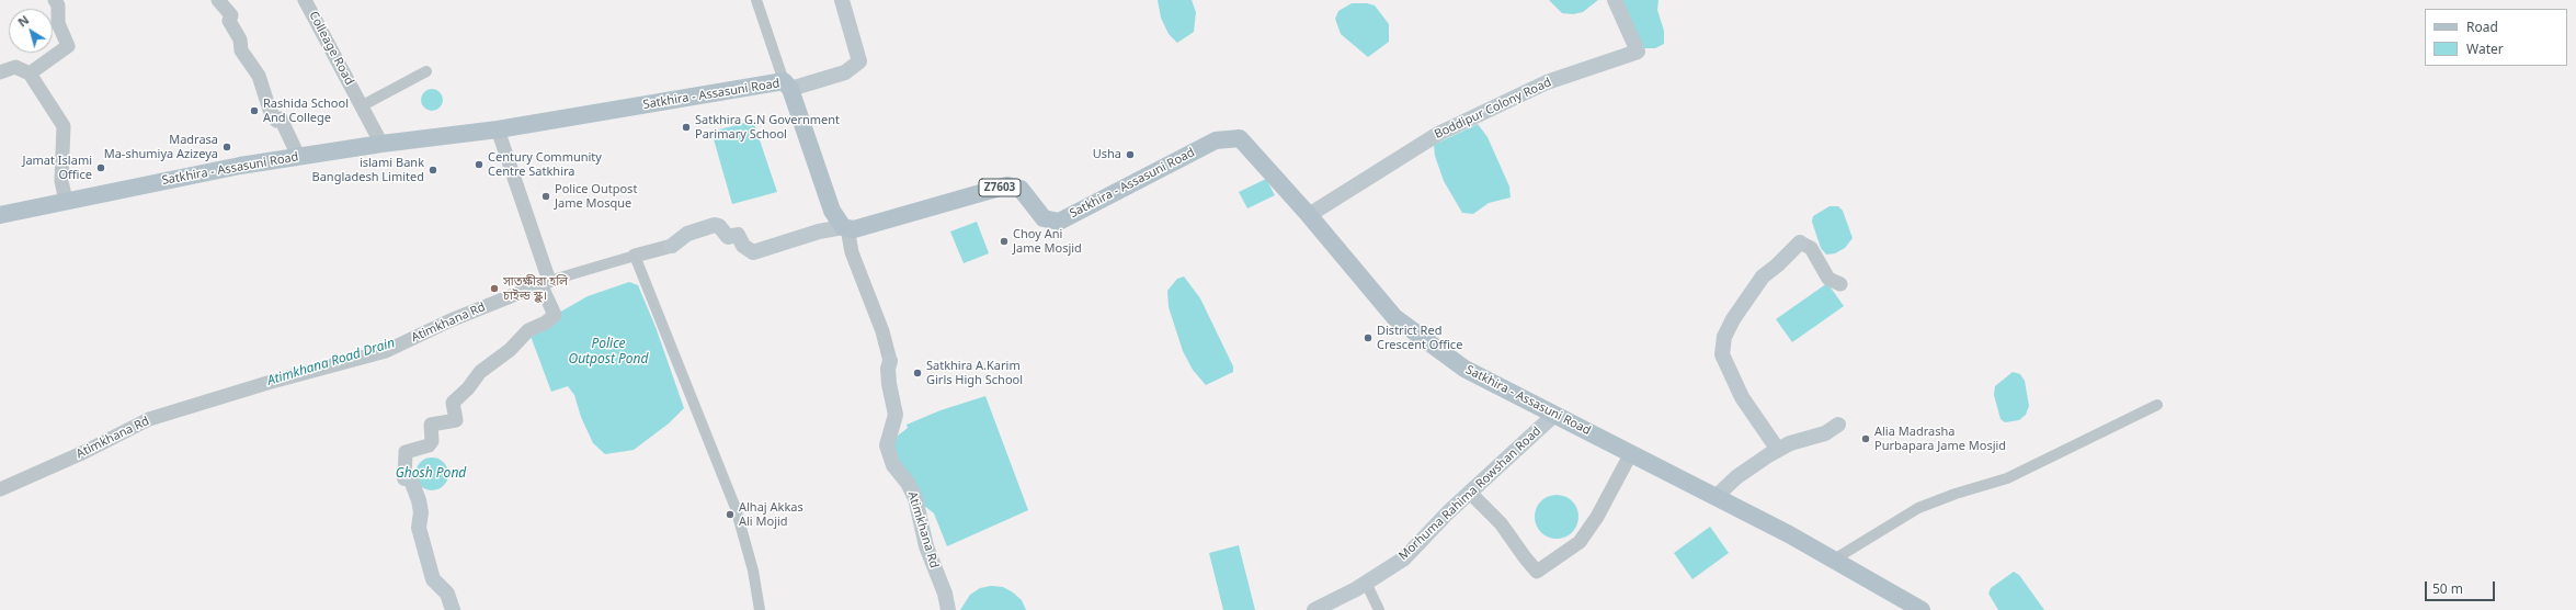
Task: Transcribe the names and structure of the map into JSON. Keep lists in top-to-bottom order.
{
  "streets": {
    "main road": [
      "Satkhira - Assasuni Road",
      "Boddipur Colony Road",
      "Z7603",
      "Atimkhana Rd",
      "Morhuma Rahima Rowshan Road"
    ],
    "street": ["Colleage Road"]
  },
  "crossings": [
    ["Colleage Road", "Satkhira - Assasuni Road"],
    ["Satkhira - Assasuni Road", "Boddipur Colony Road"],
    ["Satkhira - Assasuni Road", "Atimkhana Rd"],
    ["Satkhira - Assasuni Road", "Morhuma Rahima Rowshan Road"]
  ],
  "water": ["Police Outpost Pond", "Atimkhana Road Drain", "Ghosh Pond"],
  "places": [
    "Rashida School And College",
    "Satkhira G.N Government Parimary School",
    "Madrasa Ma-shumiya Azizeya",
    "Usha",
    "Century Community Centre Satkhira",
    "Jamat Islami Office",
    "islami Bank Bangladesh Limited",
    "Police Outpost Jame Mosque",
    "Choy Ani Jame Mosjid",
    "সাতক্ষীরা হলি চাইল্ড স্কুল।",
    "District Red Crescent Office",
    "Satkhira A.Karim Girls High School",
    "Alia Madrasha Purbapara Jame Mosjid",
    "Alhaj Akkas Ali Mojid"
  ],
  "legend": ["Road", "Water"],
  "scale_bar": "50 m",
  "north": "top left"
}
